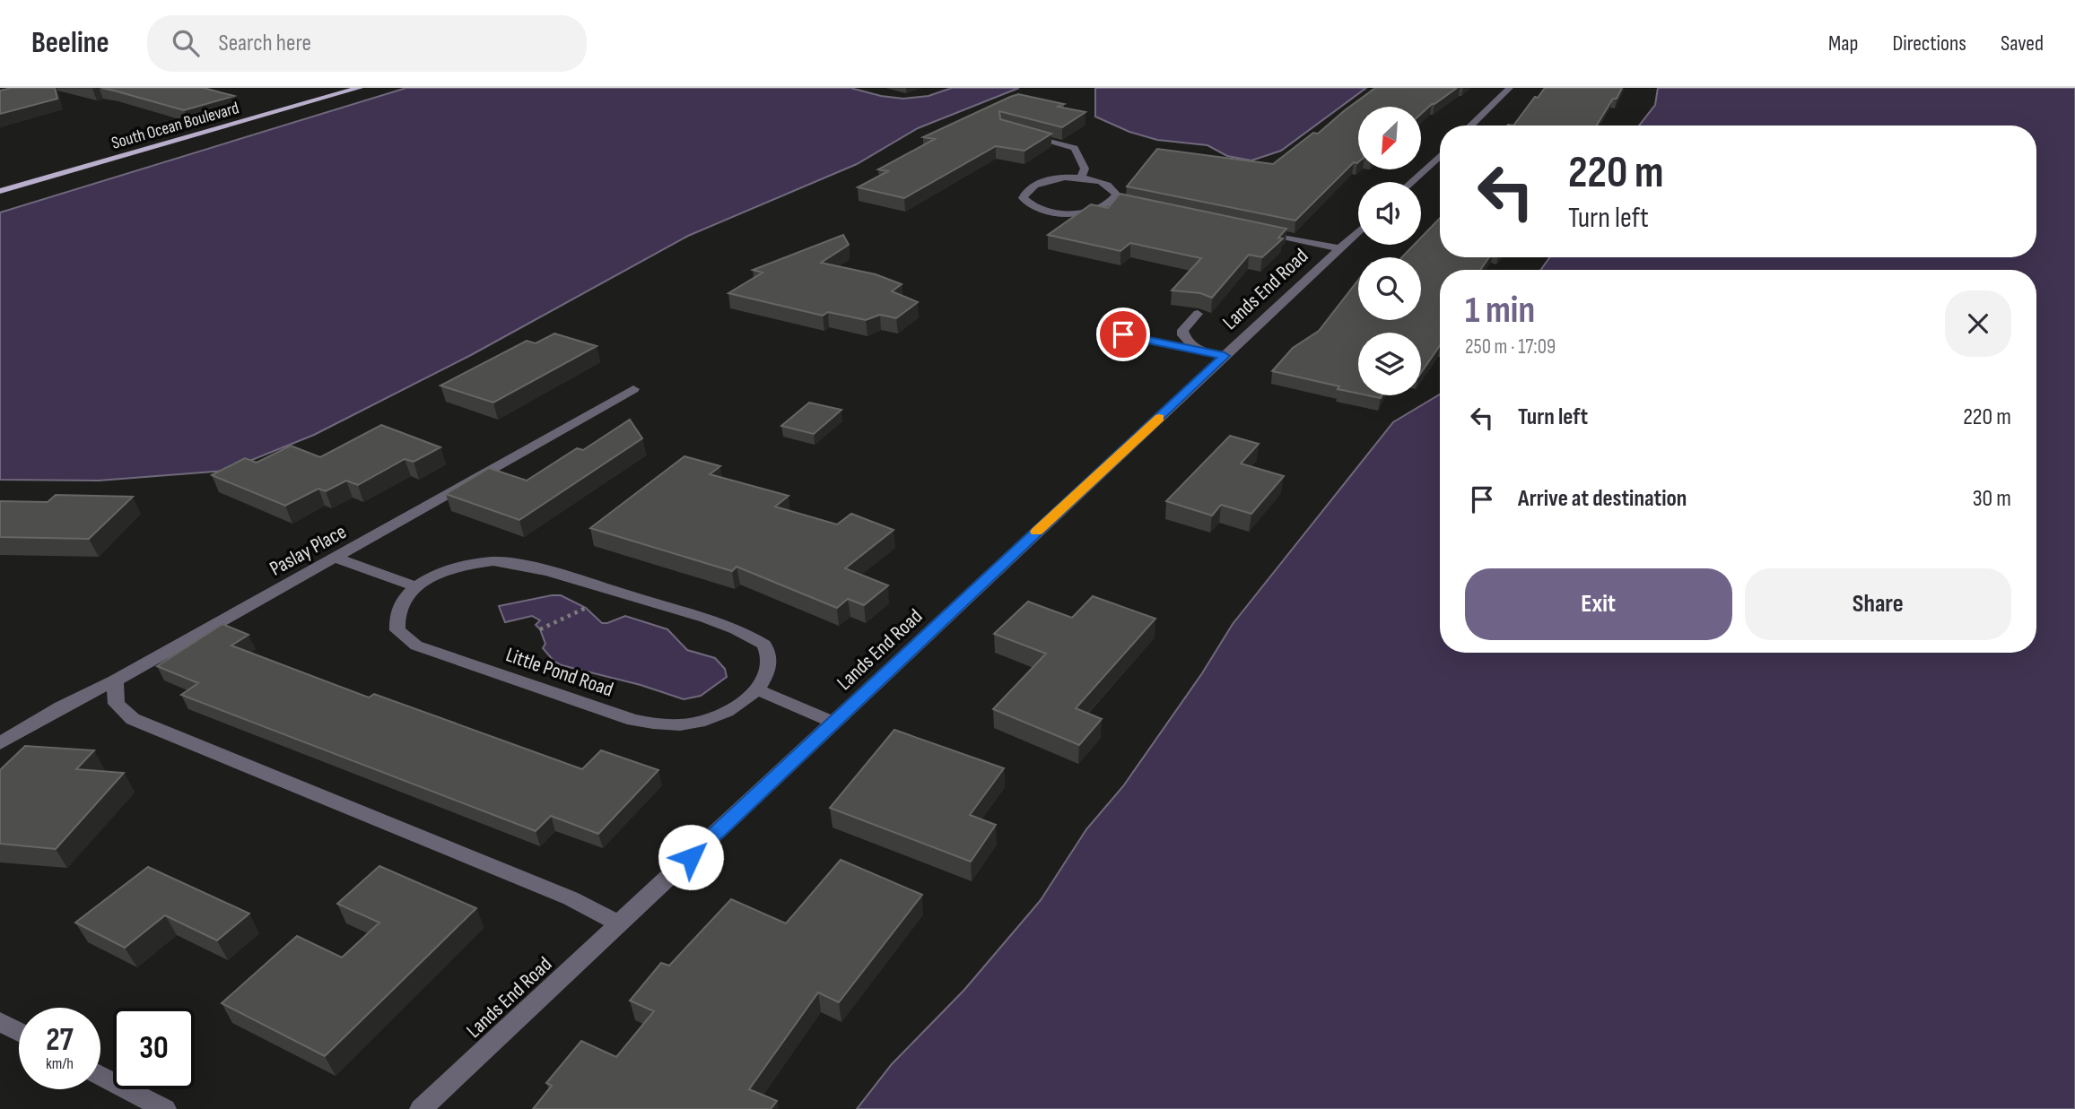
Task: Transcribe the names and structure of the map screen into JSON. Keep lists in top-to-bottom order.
{
  "streets": {
    "main road": ["South Ocean Boulevard"],
    "street": ["Lands End Road", "Paslay Place", "Little Pond Road"]
  },
  "north": "bottom left",
  "page": {
    "header": "Beeline",
    "search": "Search here",
    "nav": ["Map", "Directions", "Saved"],
    "turn": ["220 m", "Turn left"],
    "heading": ["1 min", "250 m · 17:09"],
    "list": [
      {
        "name": "Turn left",
        "value": "220 m"
      },
      {
        "name": "Arrive at destination",
        "value": "30 m"
      }
    ],
    "buttons": ["Exit", "Share"],
    "speed": "27 km/h",
    "limit": "30"
  }
}
